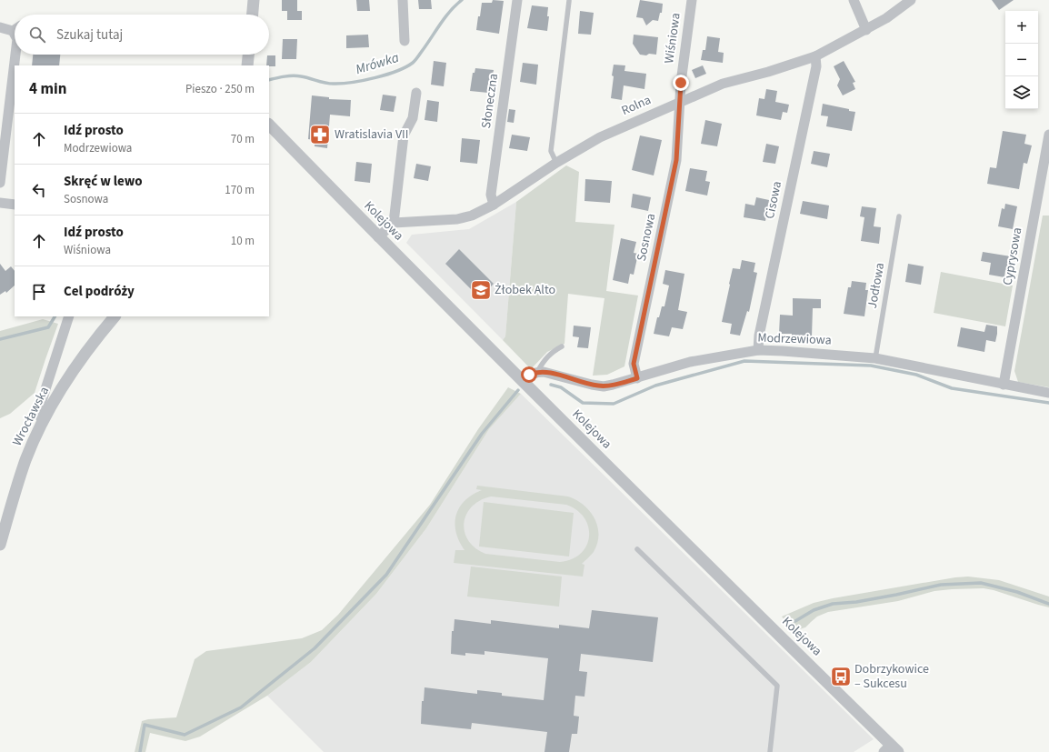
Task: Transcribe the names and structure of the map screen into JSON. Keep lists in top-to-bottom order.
{
  "streets": {
    "street": [
      "Wiśniowa",
      "Słoneczna",
      "Rolna",
      "Cisowa",
      "Kolejowa",
      "Sosnowa",
      "Cyprysowa",
      "Modrzewiowa",
      "Wrocławska"
    ],
    "lane": ["Jodłowa"]
  },
  "crossings": [
    ["Wiśniowa", "Rolna"],
    ["Wiśniowa", "Sosnowa"],
    ["Słoneczna", "Rolna"],
    ["Rolna", "Cisowa"],
    ["Rolna", "Sosnowa"],
    ["Cisowa", "Modrzewiowa"],
    ["Sosnowa", "Modrzewiowa"],
    ["Cyprysowa", "Modrzewiowa"],
    ["Jodłowa", "Modrzewiowa"]
  ],
  "water": ["Mrówka"],
  "places": {
    "pharmacy": ["Wratislavia VII"],
    "school or university": ["Żłobek Alto"],
    "bus stop": ["Dobrzykowice – Sukcesu"]
  },
  "page": {
    "map_buttons": ["+", "−"],
    "search": "Szukaj tutaj",
    "heading": ["4 min", "Pieszo · 250 m"],
    "list": [
      ["Idź prosto", "Modrzewiowa", "70 m"],
      ["Skręć w lewo", "Sosnowa", "170 m"],
      ["Idź prosto", "Wiśniowa", "10 m"],
      "Cel podróży"
    ]
  }
}
